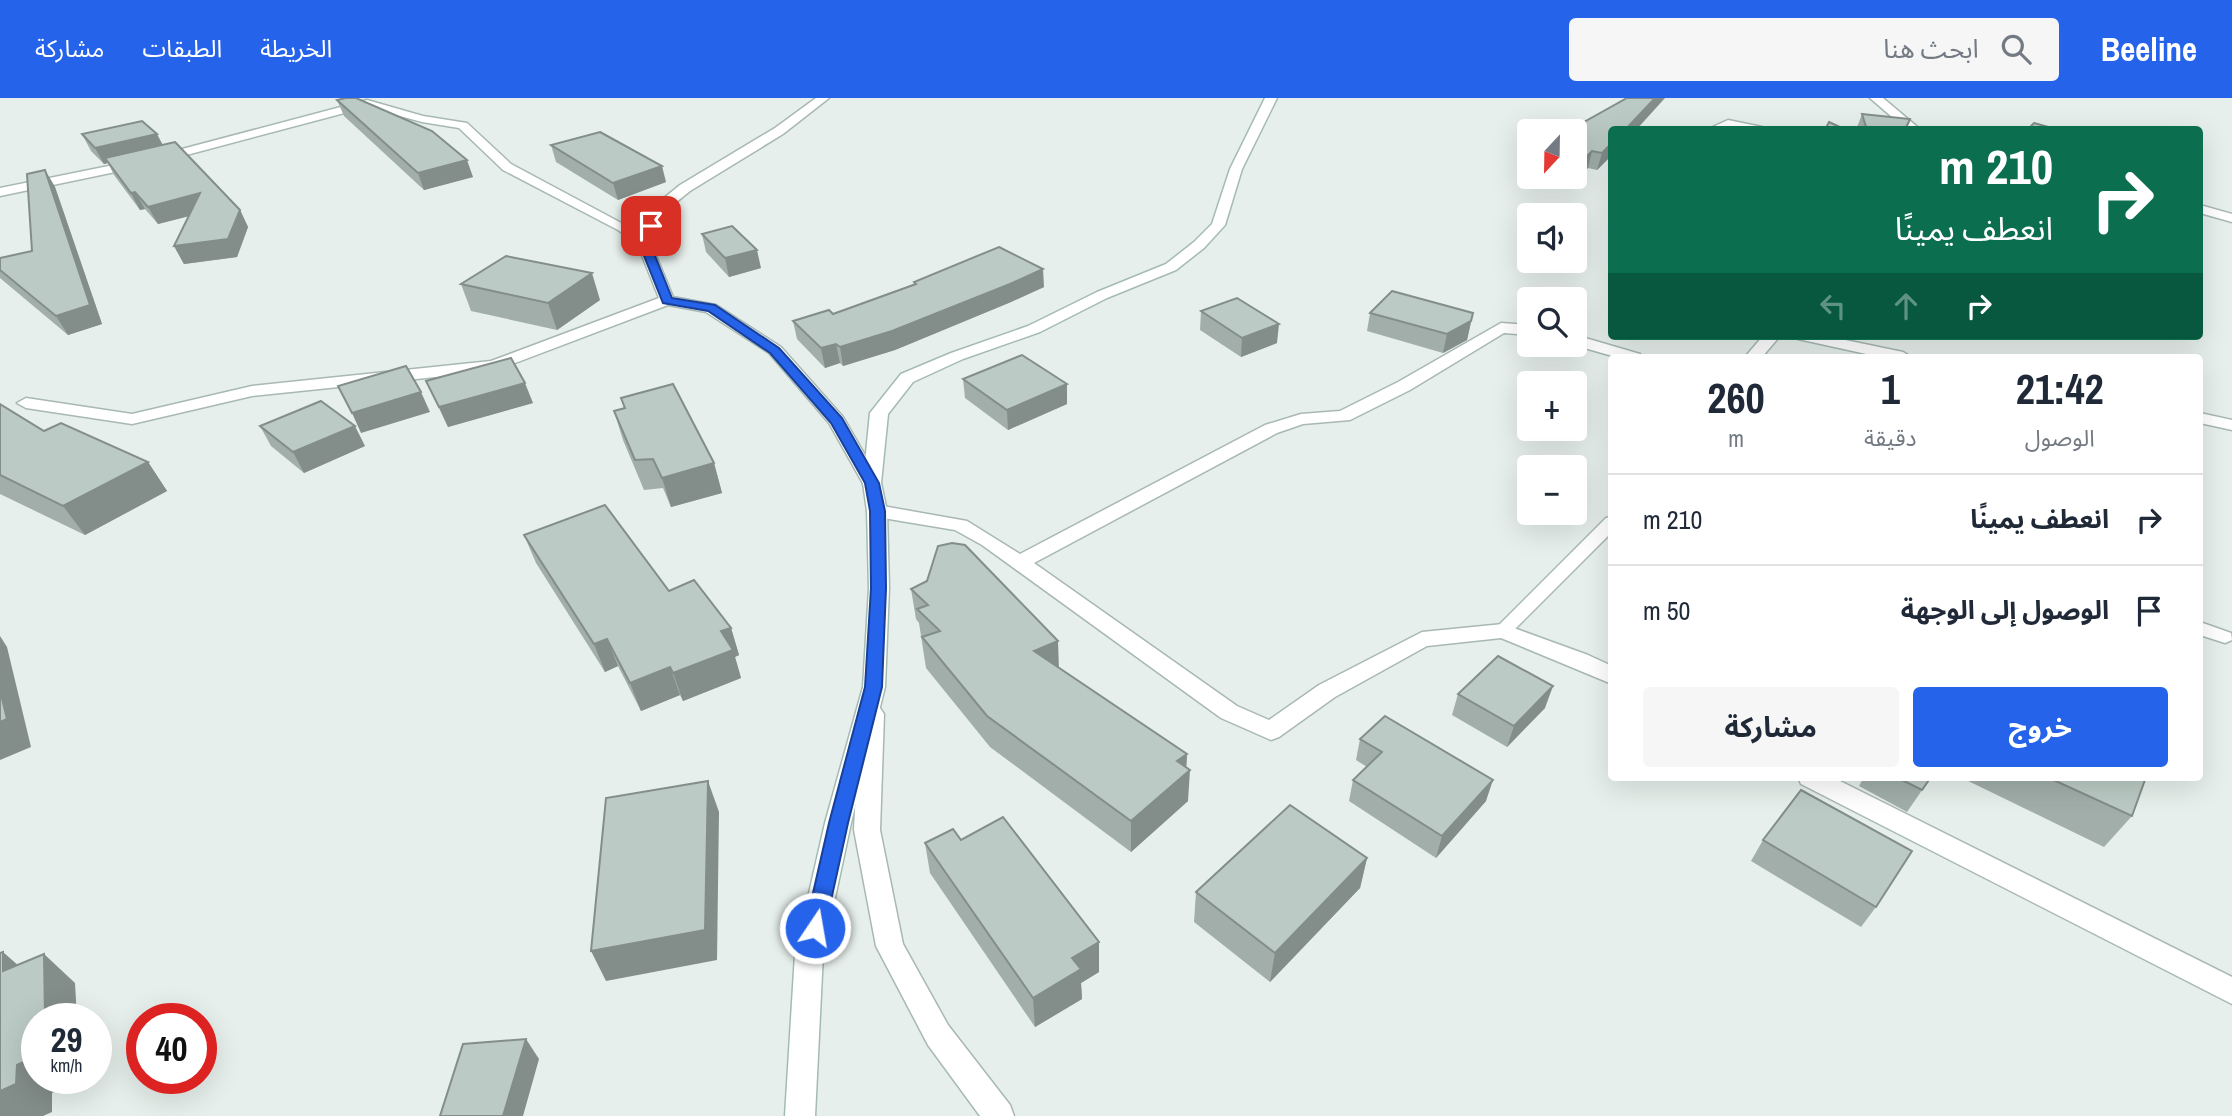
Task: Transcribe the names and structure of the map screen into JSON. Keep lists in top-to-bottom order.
{
  "north": "bottom",
  "page": {
    "header": "Beeline",
    "search": "ابحث هنا",
    "nav": ["الخريطة", "الطبقات", "مشاركة"],
    "map_buttons": ["+", "−"],
    "turn": ["210 m", "انعطف يمينًا"],
    "eta": [
      "21:42",
      "الوصول",
      "1",
      "دقيقة",
      "260",
      "m"
    ],
    "list": [
      {
        "name": "انعطف يمينًا",
        "value": "210 m"
      },
      {
        "name": "الوصول إلى الوجهة",
        "value": "50 m"
      }
    ],
    "buttons": ["خروج", "مشاركة"],
    "speed": "29 km/h",
    "limit": "40"
  }
}
